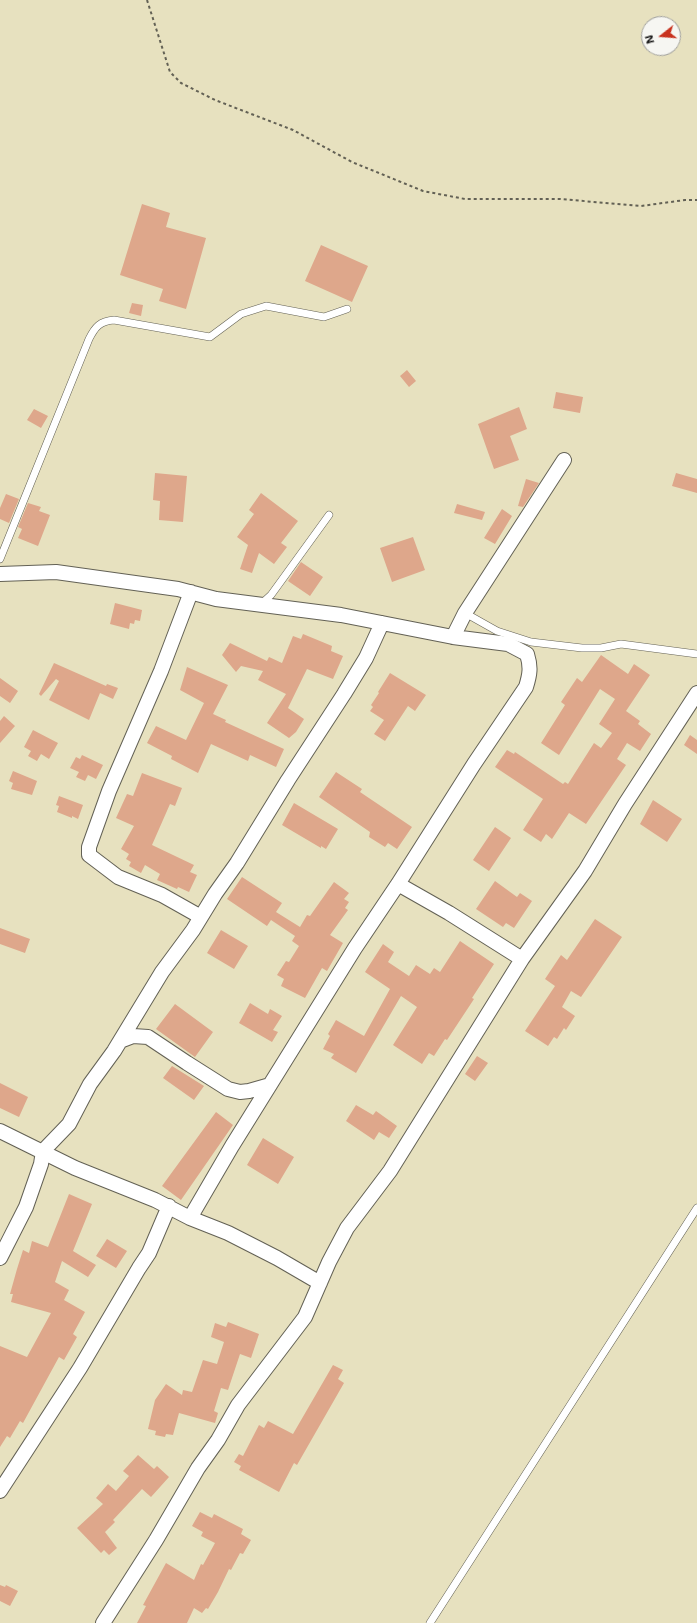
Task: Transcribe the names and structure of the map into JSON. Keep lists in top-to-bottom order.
{
  "north": "left"
}
